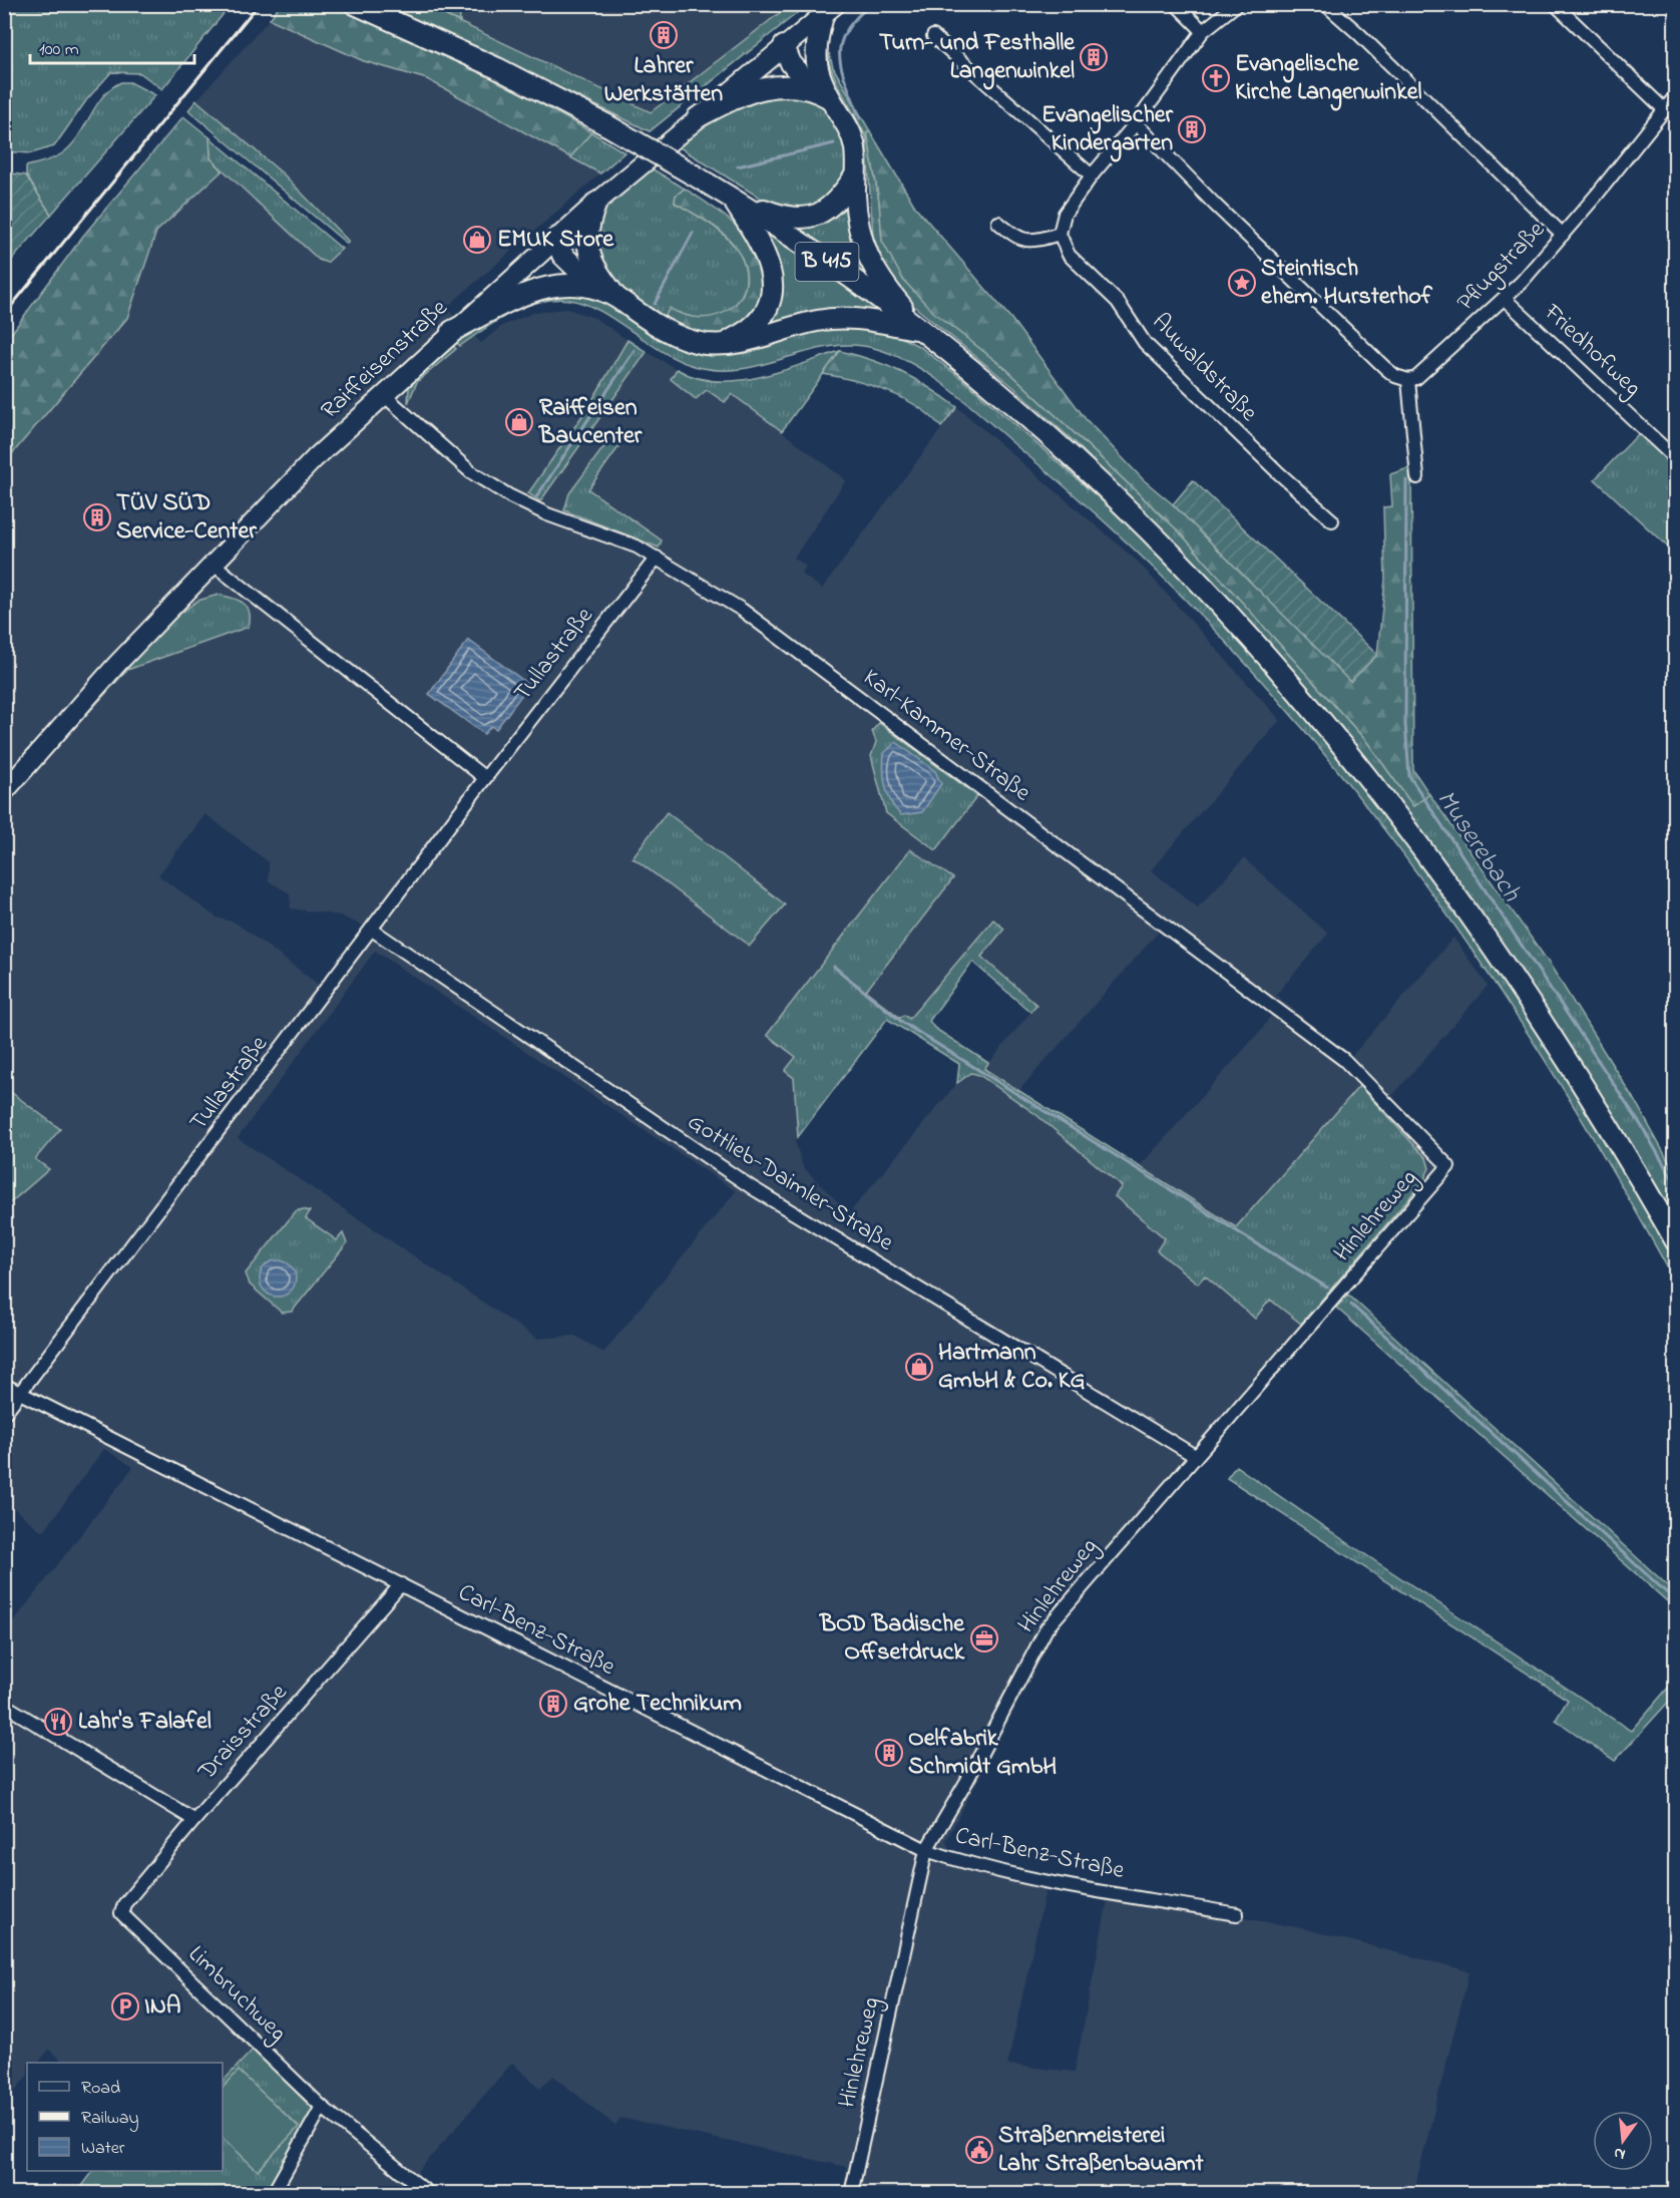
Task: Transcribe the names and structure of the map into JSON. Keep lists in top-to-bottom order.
{
  "streets": {
    "main road": ["B 415"],
    "street": [
      "Pflugstraße",
      "Friedhofweg",
      "Raiffeisenstraße",
      "Auwaldstraße",
      "Tullastraße",
      "Karl-Kammer-Straße",
      "Gottlieb-Daimler-Straße",
      "Hinlehreweg",
      "Carl-Benz-Straße",
      "Draisstraße",
      "Limbruchweg"
    ]
  },
  "crossings": [
    ["Pflugstraße", "Friedhofweg"],
    ["Raiffeisenstraße", "Karl-Kammer-Straße"],
    ["Tullastraße", "Karl-Kammer-Straße"],
    ["Tullastraße", "Gottlieb-Daimler-Straße"],
    ["Tullastraße", "Carl-Benz-Straße"],
    ["Karl-Kammer-Straße", "Hinlehreweg"],
    ["Gottlieb-Daimler-Straße", "Hinlehreweg"],
    ["Hinlehreweg", "Carl-Benz-Straße"],
    ["Carl-Benz-Straße", "Draisstraße"],
    ["Draisstraße", "Limbruchweg"]
  ],
  "water": ["Muserebach"],
  "places": {
    "building": [
      "Lahrer Werkstätten",
      "Turn- und Festhalle Langenwinkel",
      "Evangelischer Kindergarten",
      "TÜV SÜD Service-Center",
      "Grohe Technikum",
      "Oelfabrik Schmidt GmbH"
    ],
    "church": ["Evangelische Kirche Langenwinkel"],
    "shop": ["EMUK Store", "Raiffeisen Baucenter", "Hartmann GmbH & Co. KG"],
    "place": ["Steintisch ehem. Hursterhof"],
    "office": ["BOD Badische Offsetdruck"],
    "restaurant": ["Lahr's Falafel"],
    "parking": ["INA"],
    "public building": ["Straßenmeisterei Lahr Straßenbauamt"]
  },
  "legend": ["Road", "Railway", "Water"],
  "scale_bar": "100 m",
  "north": "bottom"
}
